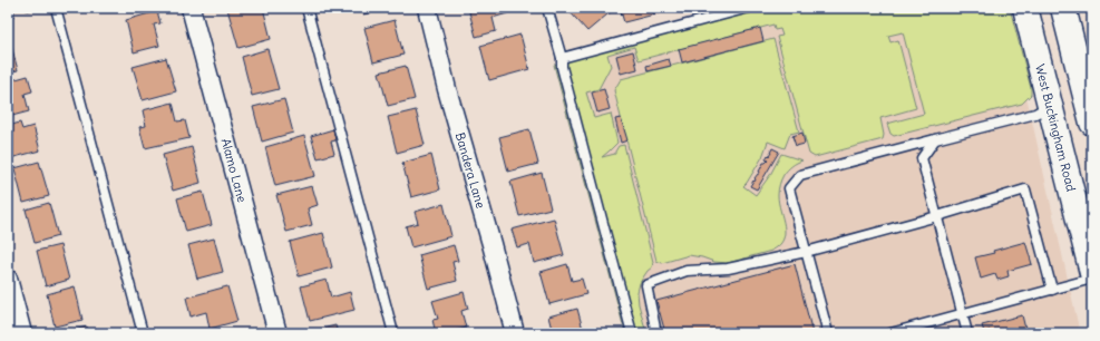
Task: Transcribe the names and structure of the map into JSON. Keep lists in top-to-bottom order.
{
  "streets": {
    "main road": ["West Buckingham Road"],
    "street": ["Alamo Lane", "Bandera Lane"]
  }
}
